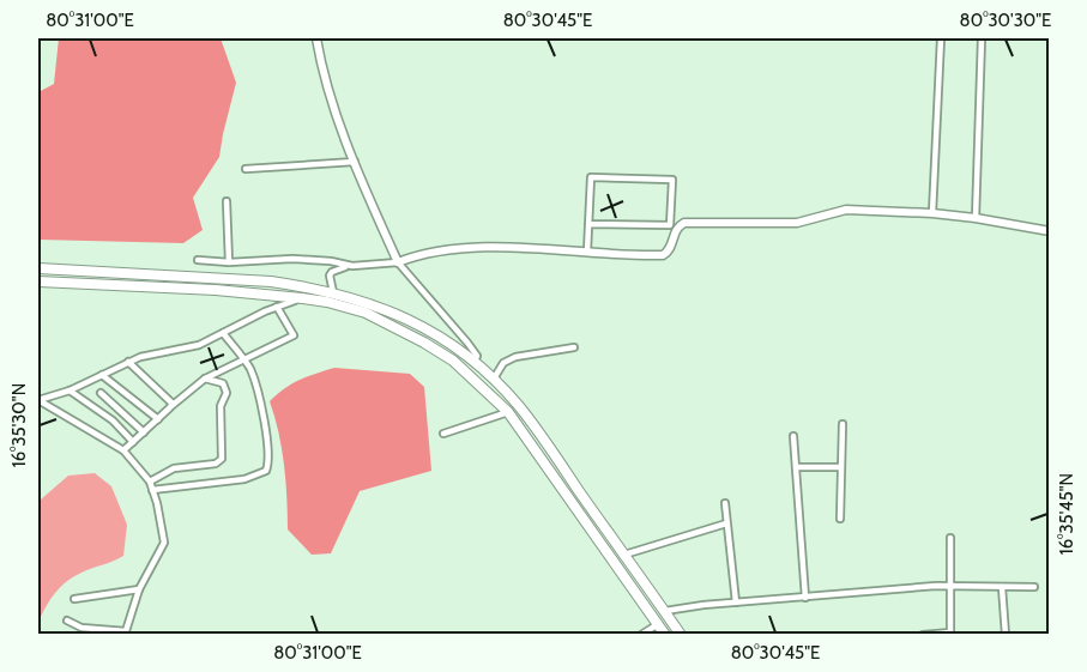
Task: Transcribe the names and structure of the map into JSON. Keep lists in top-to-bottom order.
{
  "coordinates": [
    "80°31'00\"E",
    "80°30'45\"E",
    "80°30'30\"E",
    "16°35'30\"N",
    "16°35'45\"N"
  ]
}
